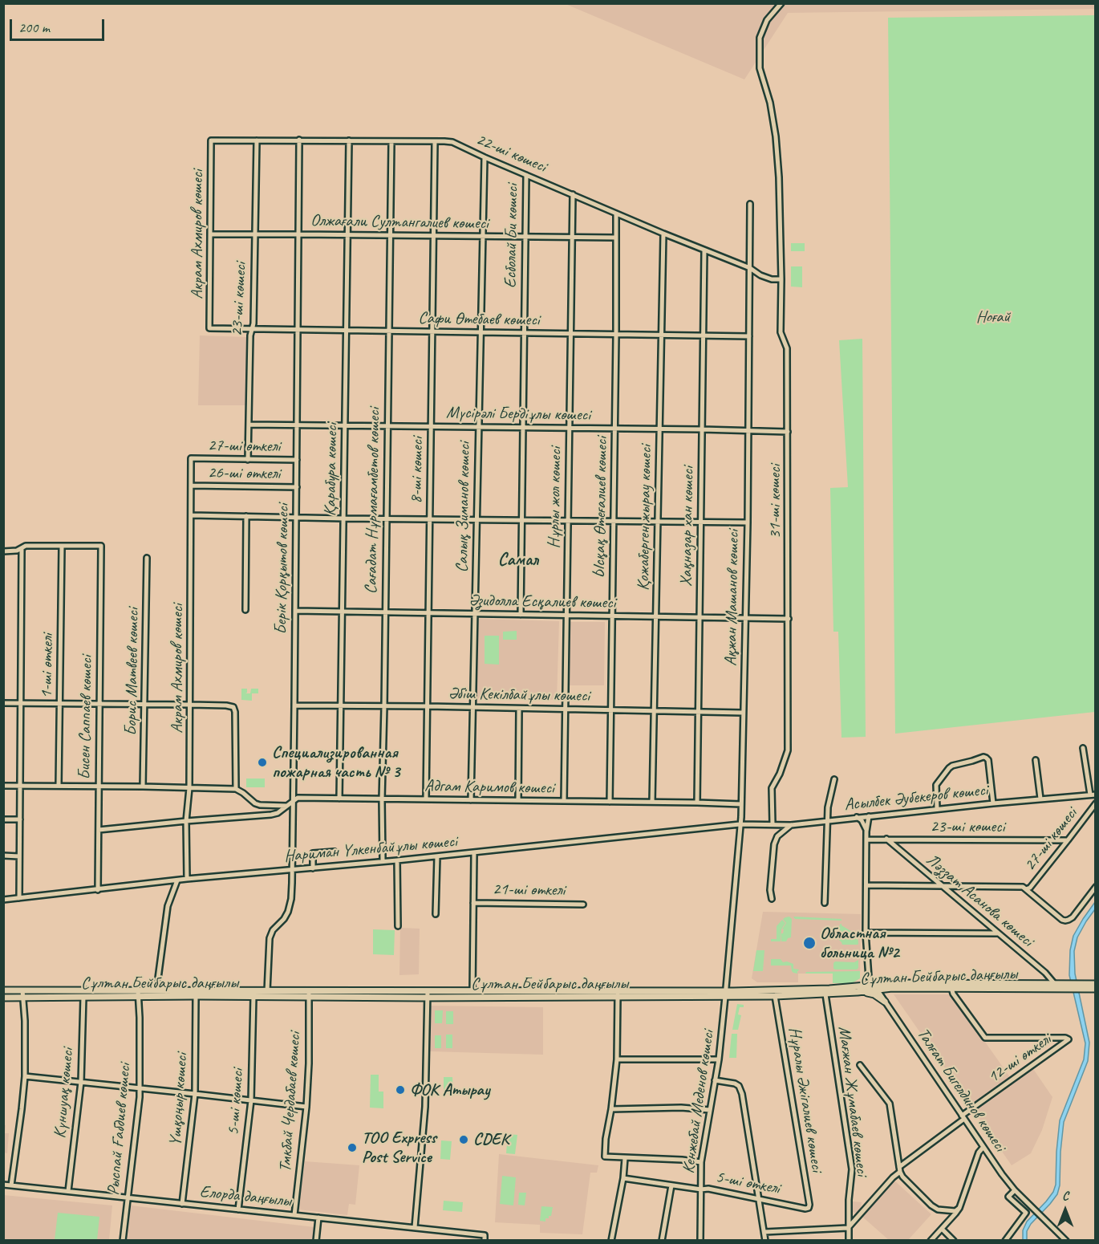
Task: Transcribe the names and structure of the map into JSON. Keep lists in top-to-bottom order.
{
  "streets": {
    "main road": ["Сұлтан Бейбарыс даңғылы"],
    "street": [
      "22-ші көшесі",
      "Олжағали Султангалиев көшесі",
      "Акрам Ахмиров көшесі",
      "Есболай Би көшесі",
      "23-шi көшесi",
      "Сафи Өтебаев көшесі",
      "Мүсірәлі Бердіұлы көшесі",
      "27-ші өткелі",
      "Қарабура көшесі",
      "8-шi көшесi",
      "26-ші өткелі",
      "Нұрлы жол көшесі",
      "Сағадат Нұрмағамбетов көшесі",
      "31-ші көшесі",
      "Салық Зиманов көшесі",
      "Ысқақ Өтеғалиев көшесі",
      "Қожаберген жырау көшесі",
      "Хақназар хан көшесі",
      "Берік Қорқытов көшесі",
      "Ақжан Машанов көшесі",
      "Әзидолла Есқалиев көшесі",
      "1-ші өткелі",
      "Борис Матвеев көшесі",
      "Әбіш Кекілбайұлы көшесі",
      "Бисен Саппаев көшесі",
      "Адгам Каримов көшесі",
      "Асылбек Әубекеров көшесі",
      "23-ші көшесі",
      "27-ші көшесі",
      "Нариман Үлкенбайұлы көшесі",
      "21-ші өткелі",
      "Ләззат Асанова көшесі",
      "12-ші өткелі",
      "Талғат Бигелдинов көшесі",
      "Күншуақ көшесі",
      "Үшқоңыр көшесі",
      "Нұралы Әжiгалиев көшесi",
      "Мағжан Жұмабаев көшесі",
      "5-ші көшесі",
      "Тмкбай Чердабаев көшесі",
      "Кенжебай Меденов көшесі",
      "Рыспай Ғабдиев көшесі",
      "5-ші өткелі",
      "Елорда даңғылы"
    ]
  },
  "crossings": [
    ["22-ші көшесі", "Акрам Ахмиров көшесі"],
    ["22-ші көшесі", "Есболай Би көшесі"],
    ["22-ші көшесі", "23-шi көшесi"],
    ["22-ші көшесі", "Қарабура көшесі"],
    ["22-ші көшесі", "8-шi көшесi"],
    ["22-ші көшесі", "Нұрлы жол көшесі"],
    ["22-ші көшесі", "Сағадат Нұрмағамбетов көшесі"],
    ["22-ші көшесі", "31-ші көшесі"],
    ["22-ші көшесі", "Салық Зиманов көшесі"],
    ["22-ші көшесі", "Ысқақ Өтеғалиев көшесі"],
    ["22-ші көшесі", "Қожаберген жырау көшесі"],
    ["22-ші көшесі", "Хақназар хан көшесі"],
    ["22-ші көшесі", "Берік Қорқытов көшесі"],
    ["22-ші көшесі", "Ақжан Машанов көшесі"],
    ["Олжағали Султангалиев көшесі", "Акрам Ахмиров көшесі"],
    ["Олжағали Султангалиев көшесі", "Есболай Би көшесі"],
    ["Олжағали Султангалиев көшесі", "23-шi көшесi"],
    ["Олжағали Султангалиев көшесі", "Қарабура көшесі"],
    ["Олжағали Султангалиев көшесі", "8-шi көшесi"],
    ["Олжағали Султангалиев көшесі", "Нұрлы жол көшесі"],
    ["Олжағали Султангалиев көшесі", "Сағадат Нұрмағамбетов көшесі"],
    ["Олжағали Султангалиев көшесі", "Салық Зиманов көшесі"],
    ["Олжағали Султангалиев көшесі", "Ысқақ Өтеғалиев көшесі"],
    ["Олжағали Султангалиев көшесі", "Берік Қорқытов көшесі"],
    ["Акрам Ахмиров көшесі", "Сафи Өтебаев көшесі"],
    ["Акрам Ахмиров көшесі", "27-ші өткелі"],
    ["Акрам Ахмиров көшесі", "26-ші өткелі"],
    ["Акрам Ахмиров көшесі", "Адгам Каримов көшесі"],
    ["Акрам Ахмиров көшесі", "Нариман Үлкенбайұлы көшесі"],
    ["Есболай Би көшесі", "Сафи Өтебаев көшесі"],
    ["Есболай Би көшесі", "Мүсірәлі Бердіұлы көшесі"],
    ["Есболай Би көшесі", "Әзидолла Есқалиев көшесі"],
    ["23-шi көшесi", "Сафи Өтебаев көшесі"],
    ["23-шi көшесi", "Мүсірәлі Бердіұлы көшесі"],
    ["23-шi көшесi", "27-ші өткелі"],
    ["Сафи Өтебаев көшесі", "Қарабура көшесі"],
    ["Сафи Өтебаев көшесі", "8-шi көшесi"],
    ["Сафи Өтебаев көшесі", "Нұрлы жол көшесі"],
    ["Сафи Өтебаев көшесі", "Сағадат Нұрмағамбетов көшесі"],
    ["Сафи Өтебаев көшесі", "Салық Зиманов көшесі"],
    ["Сафи Өтебаев көшесі", "Ысқақ Өтеғалиев көшесі"],
    ["Сафи Өтебаев көшесі", "Қожаберген жырау көшесі"],
    ["Сафи Өтебаев көшесі", "Хақназар хан көшесі"],
    ["Сафи Өтебаев көшесі", "Берік Қорқытов көшесі"],
    ["Сафи Өтебаев көшесі", "Ақжан Машанов көшесі"],
    ["Мүсірәлі Бердіұлы көшесі", "Қарабура көшесі"],
    ["Мүсірәлі Бердіұлы көшесі", "8-шi көшесi"],
    ["Мүсірәлі Бердіұлы көшесі", "Нұрлы жол көшесі"],
    ["Мүсірәлі Бердіұлы көшесі", "Сағадат Нұрмағамбетов көшесі"],
    ["Мүсірәлі Бердіұлы көшесі", "31-ші көшесі"],
    ["Мүсірәлі Бердіұлы көшесі", "Салық Зиманов көшесі"],
    ["Мүсірәлі Бердіұлы көшесі", "Ысқақ Өтеғалиев көшесі"],
    ["Мүсірәлі Бердіұлы көшесі", "Қожаберген жырау көшесі"],
    ["Мүсірәлі Бердіұлы көшесі", "Хақназар хан көшесі"],
    ["Мүсірәлі Бердіұлы көшесі", "Берік Қорқытов көшесі"],
    ["Мүсірәлі Бердіұлы көшесі", "Ақжан Машанов көшесі"],
    ["27-ші өткелі", "Берік Қорқытов көшесі"],
    ["Қарабура көшесі", "Әзидолла Есқалиев көшесі"],
    ["Қарабура көшесі", "Әбіш Кекілбайұлы көшесі"],
    ["Қарабура көшесі", "Адгам Каримов көшесі"],
    ["8-шi көшесi", "Әзидолла Есқалиев көшесі"],
    ["8-шi көшесi", "Әбіш Кекілбайұлы көшесі"],
    ["8-шi көшесi", "Адгам Каримов көшесі"],
    ["26-ші өткелі", "Берік Қорқытов көшесі"],
    ["Нұрлы жол көшесі", "Әзидолла Есқалиев көшесі"],
    ["Нұрлы жол көшесі", "Әбіш Кекілбайұлы көшесі"],
    ["Нұрлы жол көшесі", "Адгам Каримов көшесі"],
    ["Сағадат Нұрмағамбетов көшесі", "Әзидолла Есқалиев көшесі"],
    ["Сағадат Нұрмағамбетов көшесі", "Әбіш Кекілбайұлы көшесі"],
    ["Сағадат Нұрмағамбетов көшесі", "Адгам Каримов көшесі"],
    ["Сағадат Нұрмағамбетов көшесі", "Нариман Үлкенбайұлы көшесі"],
    ["31-ші көшесі", "Әзидолла Есқалиев көшесі"],
    ["31-ші көшесі", "Асылбек Әубекеров көшесі"],
    ["Салық Зиманов көшесі", "Әзидолла Есқалиев көшесі"],
    ["Салық Зиманов көшесі", "Әбіш Кекілбайұлы көшесі"],
    ["Салық Зиманов көшесі", "Адгам Каримов көшесі"],
    ["Ысқақ Өтеғалиев көшесі", "Әзидолла Есқалиев көшесі"],
    ["Ысқақ Өтеғалиев көшесі", "Әбіш Кекілбайұлы көшесі"],
    ["Ысқақ Өтеғалиев көшесі", "Адгам Каримов көшесі"],
    ["Қожаберген жырау көшесі", "Әзидолла Есқалиев көшесі"],
    ["Қожаберген жырау көшесі", "Әбіш Кекілбайұлы көшесі"],
    ["Қожаберген жырау көшесі", "Адгам Каримов көшесі"],
    ["Хақназар хан көшесі", "Әзидолла Есқалиев көшесі"],
    ["Хақназар хан көшесі", "Әбіш Кекілбайұлы көшесі"],
    ["Хақназар хан көшесі", "Адгам Каримов көшесі"],
    ["Берік Қорқытов көшесі", "Әзидолла Есқалиев көшесі"],
    ["Берік Қорқытов көшесі", "Әбіш Кекілбайұлы көшесі"],
    ["Берік Қорқытов көшесі", "Адгам Каримов көшесі"],
    ["Берік Қорқытов көшесі", "Нариман Үлкенбайұлы көшесі"],
    ["Берік Қорқытов көшесі", "Сұлтан Бейбарыс даңғылы"],
    ["Ақжан Машанов көшесі", "Әзидолла Есқалиев көшесі"],
    ["Ақжан Машанов көшесі", "Әбіш Кекілбайұлы көшесі"],
    ["Ақжан Машанов көшесі", "Адгам Каримов көшесі"],
    ["Ақжан Машанов көшесі", "Асылбек Әубекеров көшесі"],
    ["Ақжан Машанов көшесі", "Нариман Үлкенбайұлы көшесі"],
    ["Ақжан Машанов көшесі", "Сұлтан Бейбарыс даңғылы"],
    ["Ақжан Машанов көшесі", "Кенжебай Меденов көшесі"],
    ["1-ші өткелі", "Бисен Саппаев көшесі"],
    ["Бисен Саппаев көшесі", "Адгам Каримов көшесі"],
    ["Бисен Саппаев көшесі", "Нариман Үлкенбайұлы көшесі"],
    ["Асылбек Әубекеров көшесі", "Нариман Үлкенбайұлы көшесі"],
    ["23-ші көшесі", "27-ші көшесі"],
    ["23-ші көшесі", "Ләззат Асанова көшесі"],
    ["23-ші көшесі", "Талғат Бигелдинов көшесі"],
    ["Нариман Үлкенбайұлы көшесі", "21-ші өткелі"],
    ["21-ші өткелі", "Сұлтан Бейбарыс даңғылы"],
    ["Ләззат Асанова көшесі", "Сұлтан Бейбарыс даңғылы"],
    ["Сұлтан Бейбарыс даңғылы", "12-ші өткелі"],
    ["Сұлтан Бейбарыс даңғылы", "Талғат Бигелдинов көшесі"],
    ["Сұлтан Бейбарыс даңғылы", "Күншуақ көшесі"],
    ["Сұлтан Бейбарыс даңғылы", "Үшқоңыр көшесі"],
    ["Сұлтан Бейбарыс даңғылы", "Нұралы Әжiгалиев көшесi"],
    ["Сұлтан Бейбарыс даңғылы", "Мағжан Жұмабаев көшесі"],
    ["Сұлтан Бейбарыс даңғылы", "5-ші көшесі"],
    ["Сұлтан Бейбарыс даңғылы", "Тмкбай Чердабаев көшесі"],
    ["Сұлтан Бейбарыс даңғылы", "Кенжебай Меденов көшесі"],
    ["Сұлтан Бейбарыс даңғылы", "Рыспай Ғабдиев көшесі"],
    ["12-ші өткелі", "Талғат Бигелдинов көшесі"],
    ["Күншуақ көшесі", "Елорда даңғылы"],
    ["Үшқоңыр көшесі", "Елорда даңғылы"],
    ["Нұралы Әжiгалиев көшесi", "5-ші өткелі"],
    ["5-ші көшесі", "Елорда даңғылы"],
    ["Тмкбай Чердабаев көшесі", "Елорда даңғылы"],
    ["Кенжебай Меденов көшесі", "5-ші өткелі"],
    ["Рыспай Ғабдиев көшесі", "Елорда даңғылы"]
  ],
  "districts": ["Самал"],
  "parks": ["Ноғай"],
  "places": [
    "Специализированная пожарная часть № 3",
    "Областная больница №2",
    "ФОК Атырау",
    "CDEK",
    "ТОО Express Post Service"
  ],
  "scale_bar": "200 m",
  "north": "top"
}
